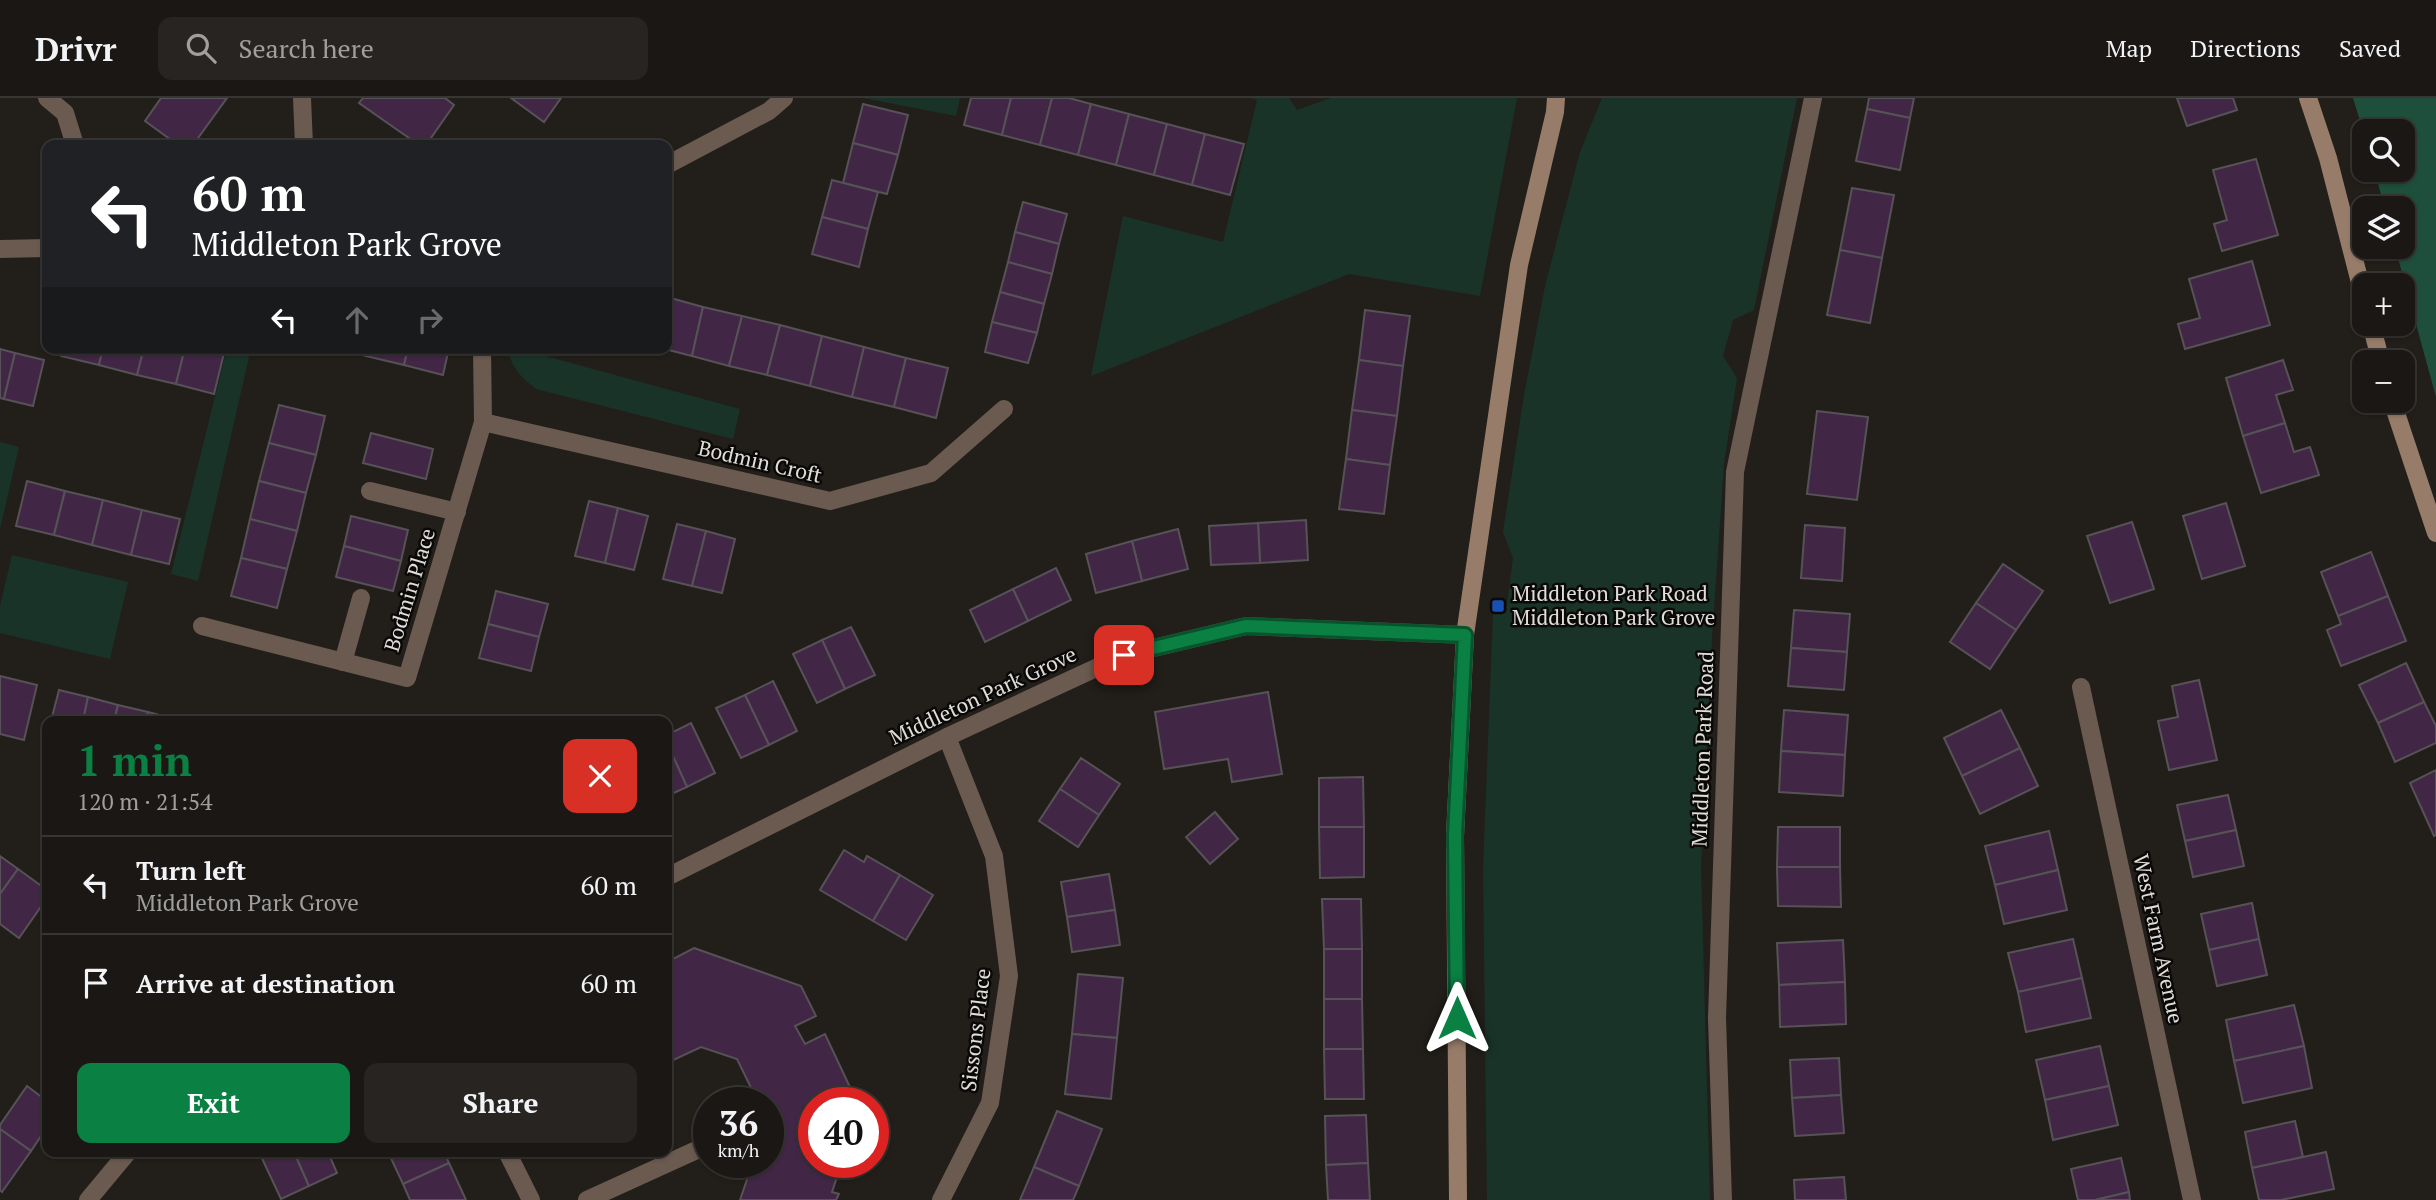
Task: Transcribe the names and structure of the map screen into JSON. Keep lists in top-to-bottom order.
{
  "streets": {
    "street": [
      "Bodmin Croft",
      "Bodmin Place",
      "Middleton Park Grove",
      "Middleton Park Road",
      "West Farm Avenue",
      "Sissons Place"
    ]
  },
  "crossings": [
    ["Bodmin Croft", "Bodmin Place"],
    ["Middleton Park Grove", "Sissons Place"]
  ],
  "places": {
    "transit": ["Middleton Park Road Middleton Park Grove"]
  },
  "page": {
    "header": "Drivr",
    "search": "Search here",
    "nav": ["Map", "Directions", "Saved"],
    "map_buttons": ["+", "−"],
    "turn": ["60 m", "Middleton Park Grove"],
    "heading": ["1 min", "120 m · 21:54"],
    "list": [
      {
        "name": "Turn left",
        "note": "Middleton Park Grove",
        "value": "60 m"
      },
      {
        "name": "Arrive at destination",
        "value": "60 m"
      }
    ],
    "buttons": ["Exit", "Share"],
    "speed": "36 km/h",
    "limit": "40"
  }
}
